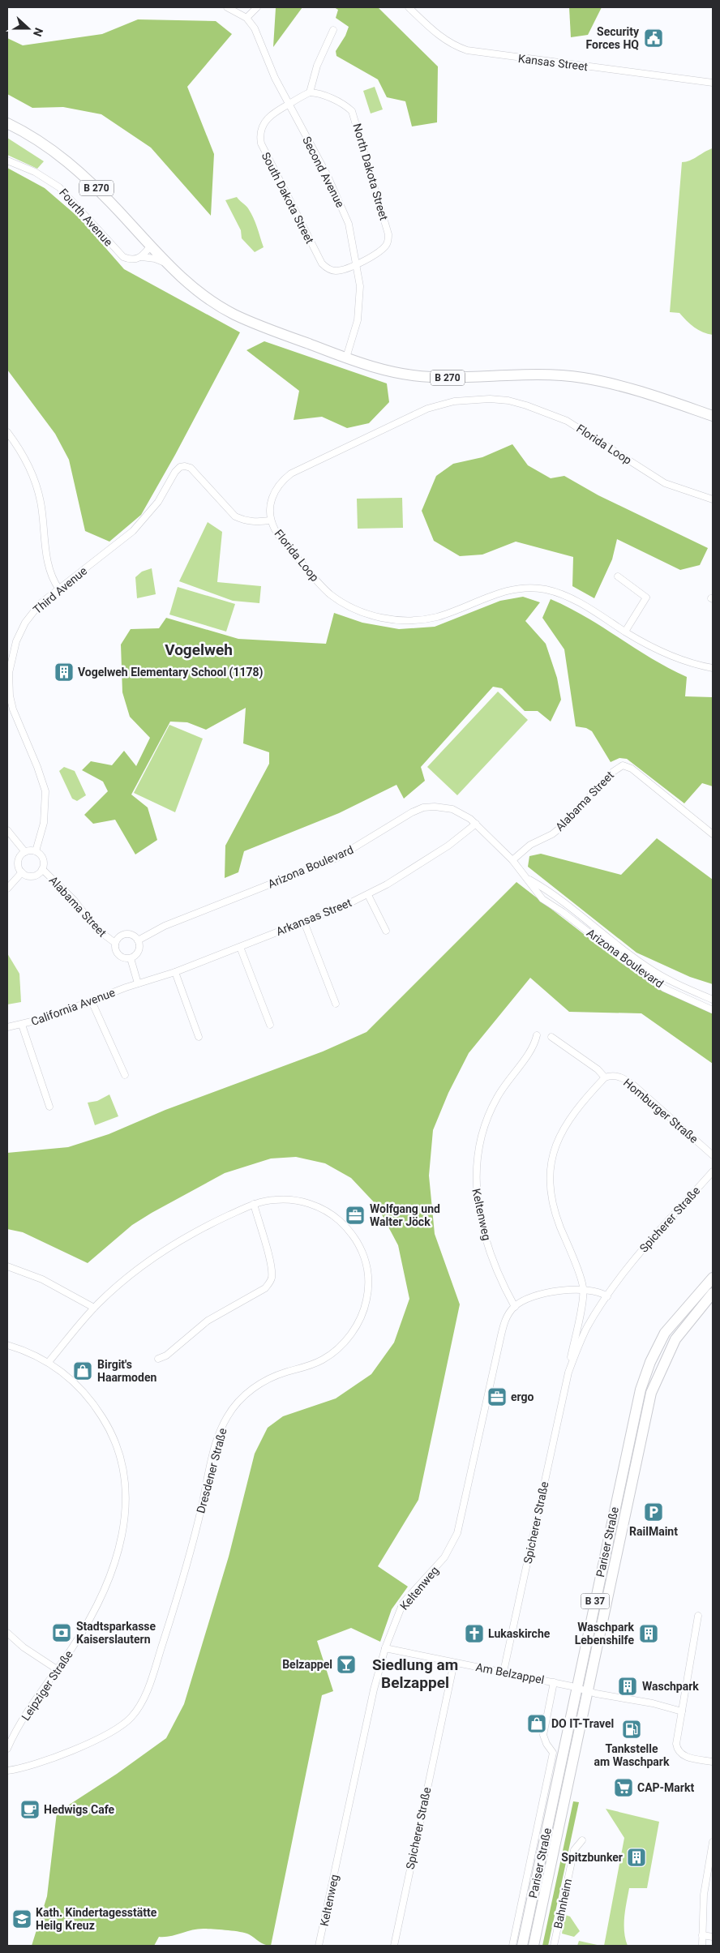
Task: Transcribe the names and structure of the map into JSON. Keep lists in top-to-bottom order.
{
  "streets": {
    "main road": ["B 270", "Pariser Straße", "B 37"],
    "street": [
      "Kansas Street",
      "Second Avenue",
      "North Dakota Street",
      "South Dakota Street",
      "Fourth Avenue",
      "Florida Loop",
      "Third Avenue",
      "Alabama Street",
      "Arizona Boulevard",
      "Arkansas Street",
      "California Avenue",
      "Homburger Straße",
      "Keltenweg",
      "Spicherer Straße",
      "Dresdener Straße",
      "Am Belzappel",
      "Leipziger Straße",
      "Bahnheim"
    ]
  },
  "crossings": [
    ["Second Avenue", "North Dakota Street"],
    ["Second Avenue", "B 270"],
    ["Second Avenue", "South Dakota Street"],
    ["North Dakota Street", "South Dakota Street"],
    ["B 270", "Fourth Avenue"],
    ["Florida Loop", "Third Avenue"],
    ["Third Avenue", "Alabama Street"],
    ["Alabama Street", "Arizona Boulevard"],
    ["Arizona Boulevard", "Arkansas Street"],
    ["Arkansas Street", "California Avenue"],
    ["Keltenweg", "Am Belzappel"],
    ["Spicherer Straße", "Am Belzappel"],
    ["Dresdener Straße", "Leipziger Straße"],
    ["Pariser Straße", "Am Belzappel"]
  ],
  "districts": ["Vogelweh", "Siedlung am Belzappel"],
  "places": {
    "public building": ["Security Forces HQ"],
    "building": [
      "Vogelweh Elementary School (1178)",
      "Waschpark Lebenshilfe",
      "Waschpark",
      "Spitzbunker"
    ],
    "office": ["Wolfgang und Walter Jöck", "ergo"],
    "shop": ["Birgit's Haarmoden", "DO IT-Travel"],
    "parking": ["RailMaint"],
    "bank": ["Stadtsparkasse Kaiserslautern"],
    "church": ["Lukaskirche"],
    "bar": ["Belzappel"],
    "fuel station": ["Tankstelle am Waschpark"],
    "supermarket": ["CAP-Markt"],
    "cafe": ["Hedwigs Cafe"],
    "school or university": ["Kath. Kindertagesstätte Heilg Kreuz"]
  },
  "north": "right"
}
